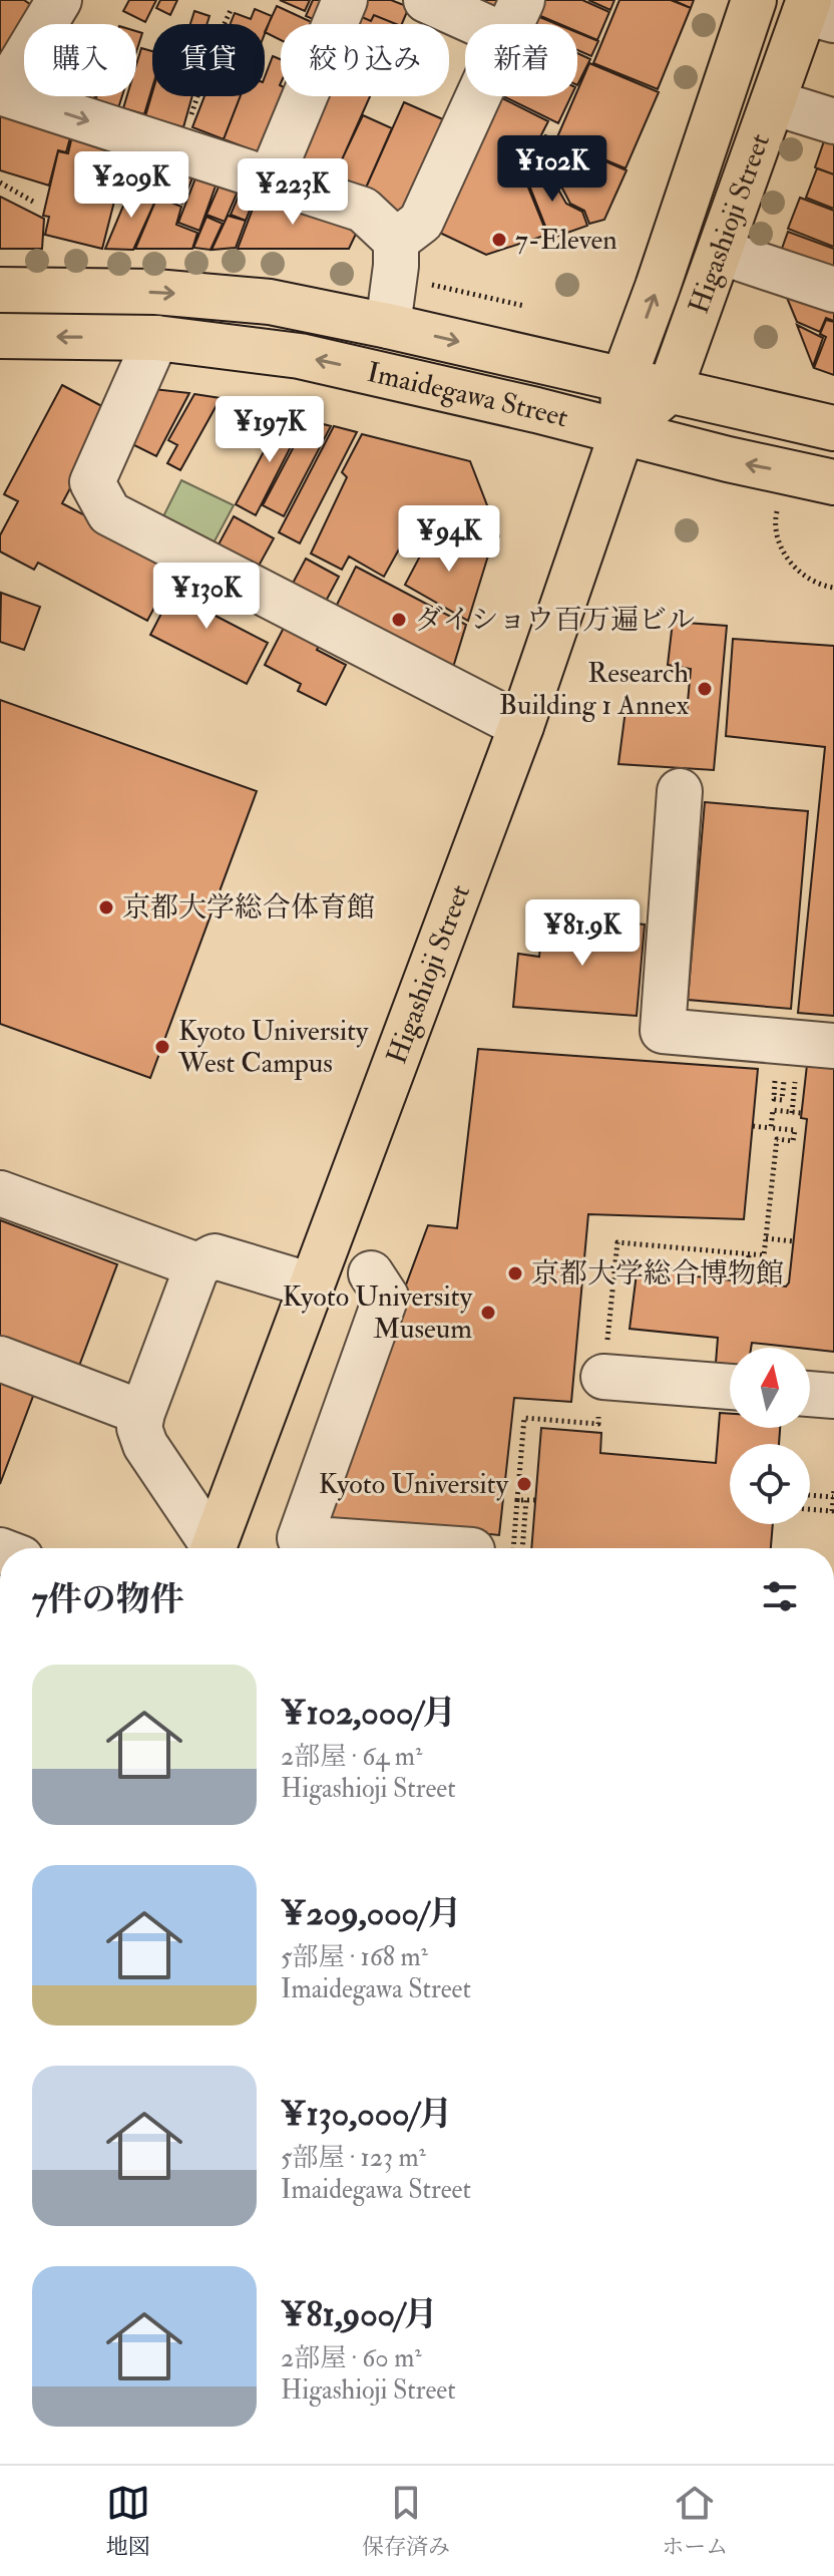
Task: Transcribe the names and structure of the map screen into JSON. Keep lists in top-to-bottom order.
{
  "streets": {
    "main road": ["Higashioji Street", "Imaidegawa Street"]
  },
  "crossings": [
    ["Higashioji Street", "Imaidegawa Street"]
  ],
  "places": [
    "7-Eleven",
    "ダイショウ百万遍ビル",
    "Research Building 1 Annex",
    "京都大学総合体育館",
    "Kyoto University West Campus",
    "京都大学総合博物館",
    "Kyoto University Museum",
    "Kyoto University"
  ],
  "north": "top",
  "page": {
    "chip": [
      "購入",
      "賃貸",
      "絞り込み",
      "新着"
    ],
    "price": [
      "¥102K",
      "¥209K",
      "¥223K",
      "¥197K",
      "¥94K",
      "¥130K",
      "¥81.9K"
    ],
    "heading": "7件の物件",
    "list": [
      {
        "name": "¥102,000/月",
        "note": "2部屋 · 64 m² · Higashioji Street"
      },
      {
        "name": "¥209,000/月",
        "note": "5部屋 · 168 m² · Imaidegawa Street"
      },
      {
        "name": "¥130,000/月",
        "note": "5部屋 · 123 m² · Imaidegawa Street"
      },
      {
        "name": "¥81,900/月",
        "note": "2部屋 · 60 m² · Higashioji Street"
      }
    ],
    "tabs": ["地図", "保存済み", "ホーム"]
  }
}
